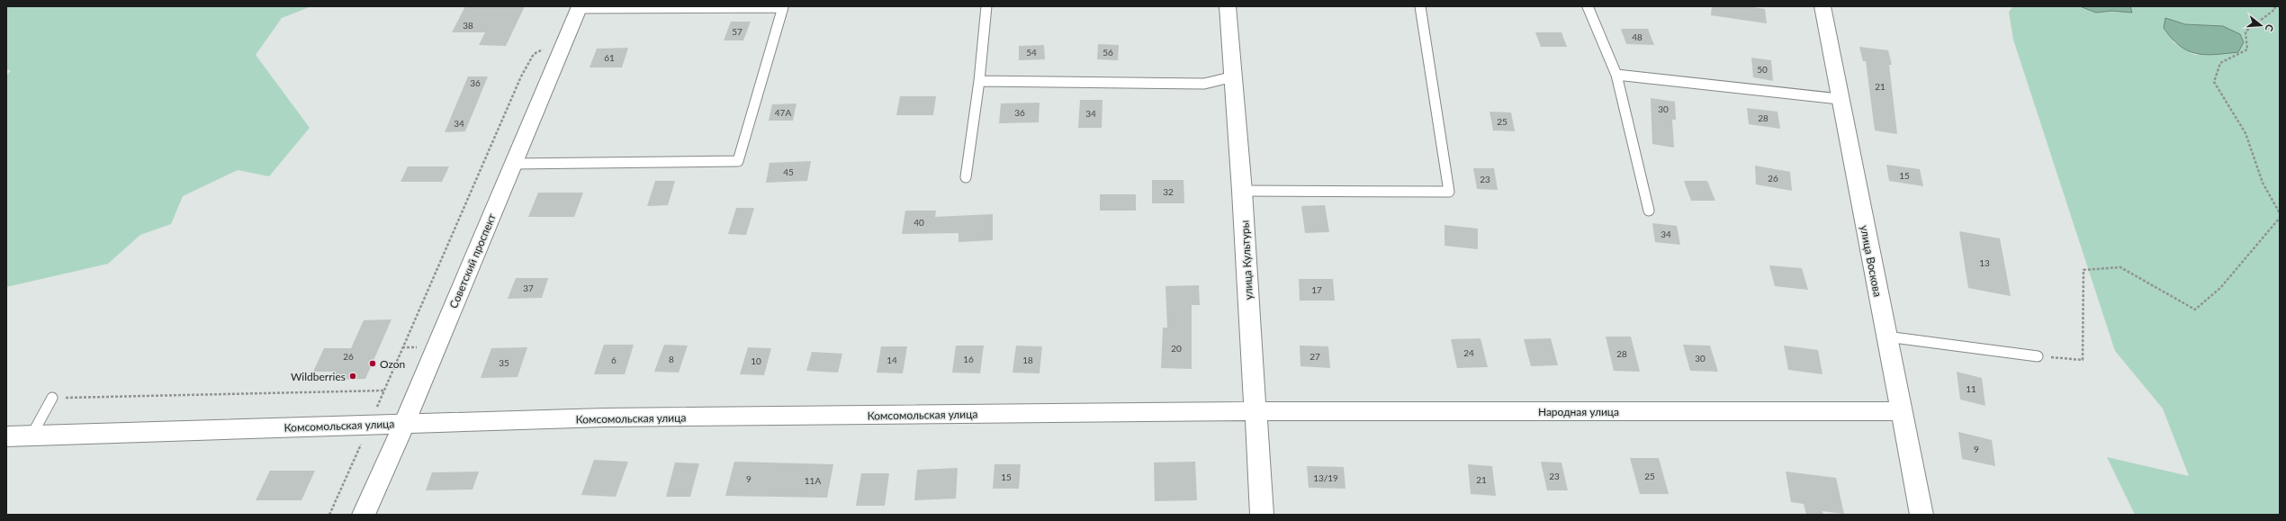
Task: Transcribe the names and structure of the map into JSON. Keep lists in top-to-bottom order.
{
  "streets": {
    "street": [
      "улица Культуры",
      "Советский проспект",
      "улица Воскова",
      "Народная улица",
      "Комсомольская улица"
    ]
  },
  "crossings": [
    ["улица Культуры", "Народная улица"],
    ["улица Культуры", "Комсомольская улица"],
    ["Советский проспект", "Комсомольская улица"],
    ["улица Воскова", "Народная улица"],
    ["Народная улица", "Комсомольская улица"]
  ],
  "places": ["Ozon", "Wildberries"],
  "house_numbers": [
    "38",
    "57",
    "48",
    "54",
    "56",
    "61",
    "50",
    "36",
    "21",
    "30",
    "47А",
    "36",
    "34",
    "28",
    "25",
    "34",
    "45",
    "15",
    "26",
    "23",
    "32",
    "40",
    "34",
    "13",
    "37",
    "17",
    "20",
    "24",
    "28",
    "26",
    "27",
    "30",
    "8",
    "16",
    "6",
    "14",
    "18",
    "10",
    "35",
    "11",
    "9",
    "23",
    "25",
    "15",
    "13/19",
    "9",
    "21",
    "11А"
  ],
  "north": "right"
}
